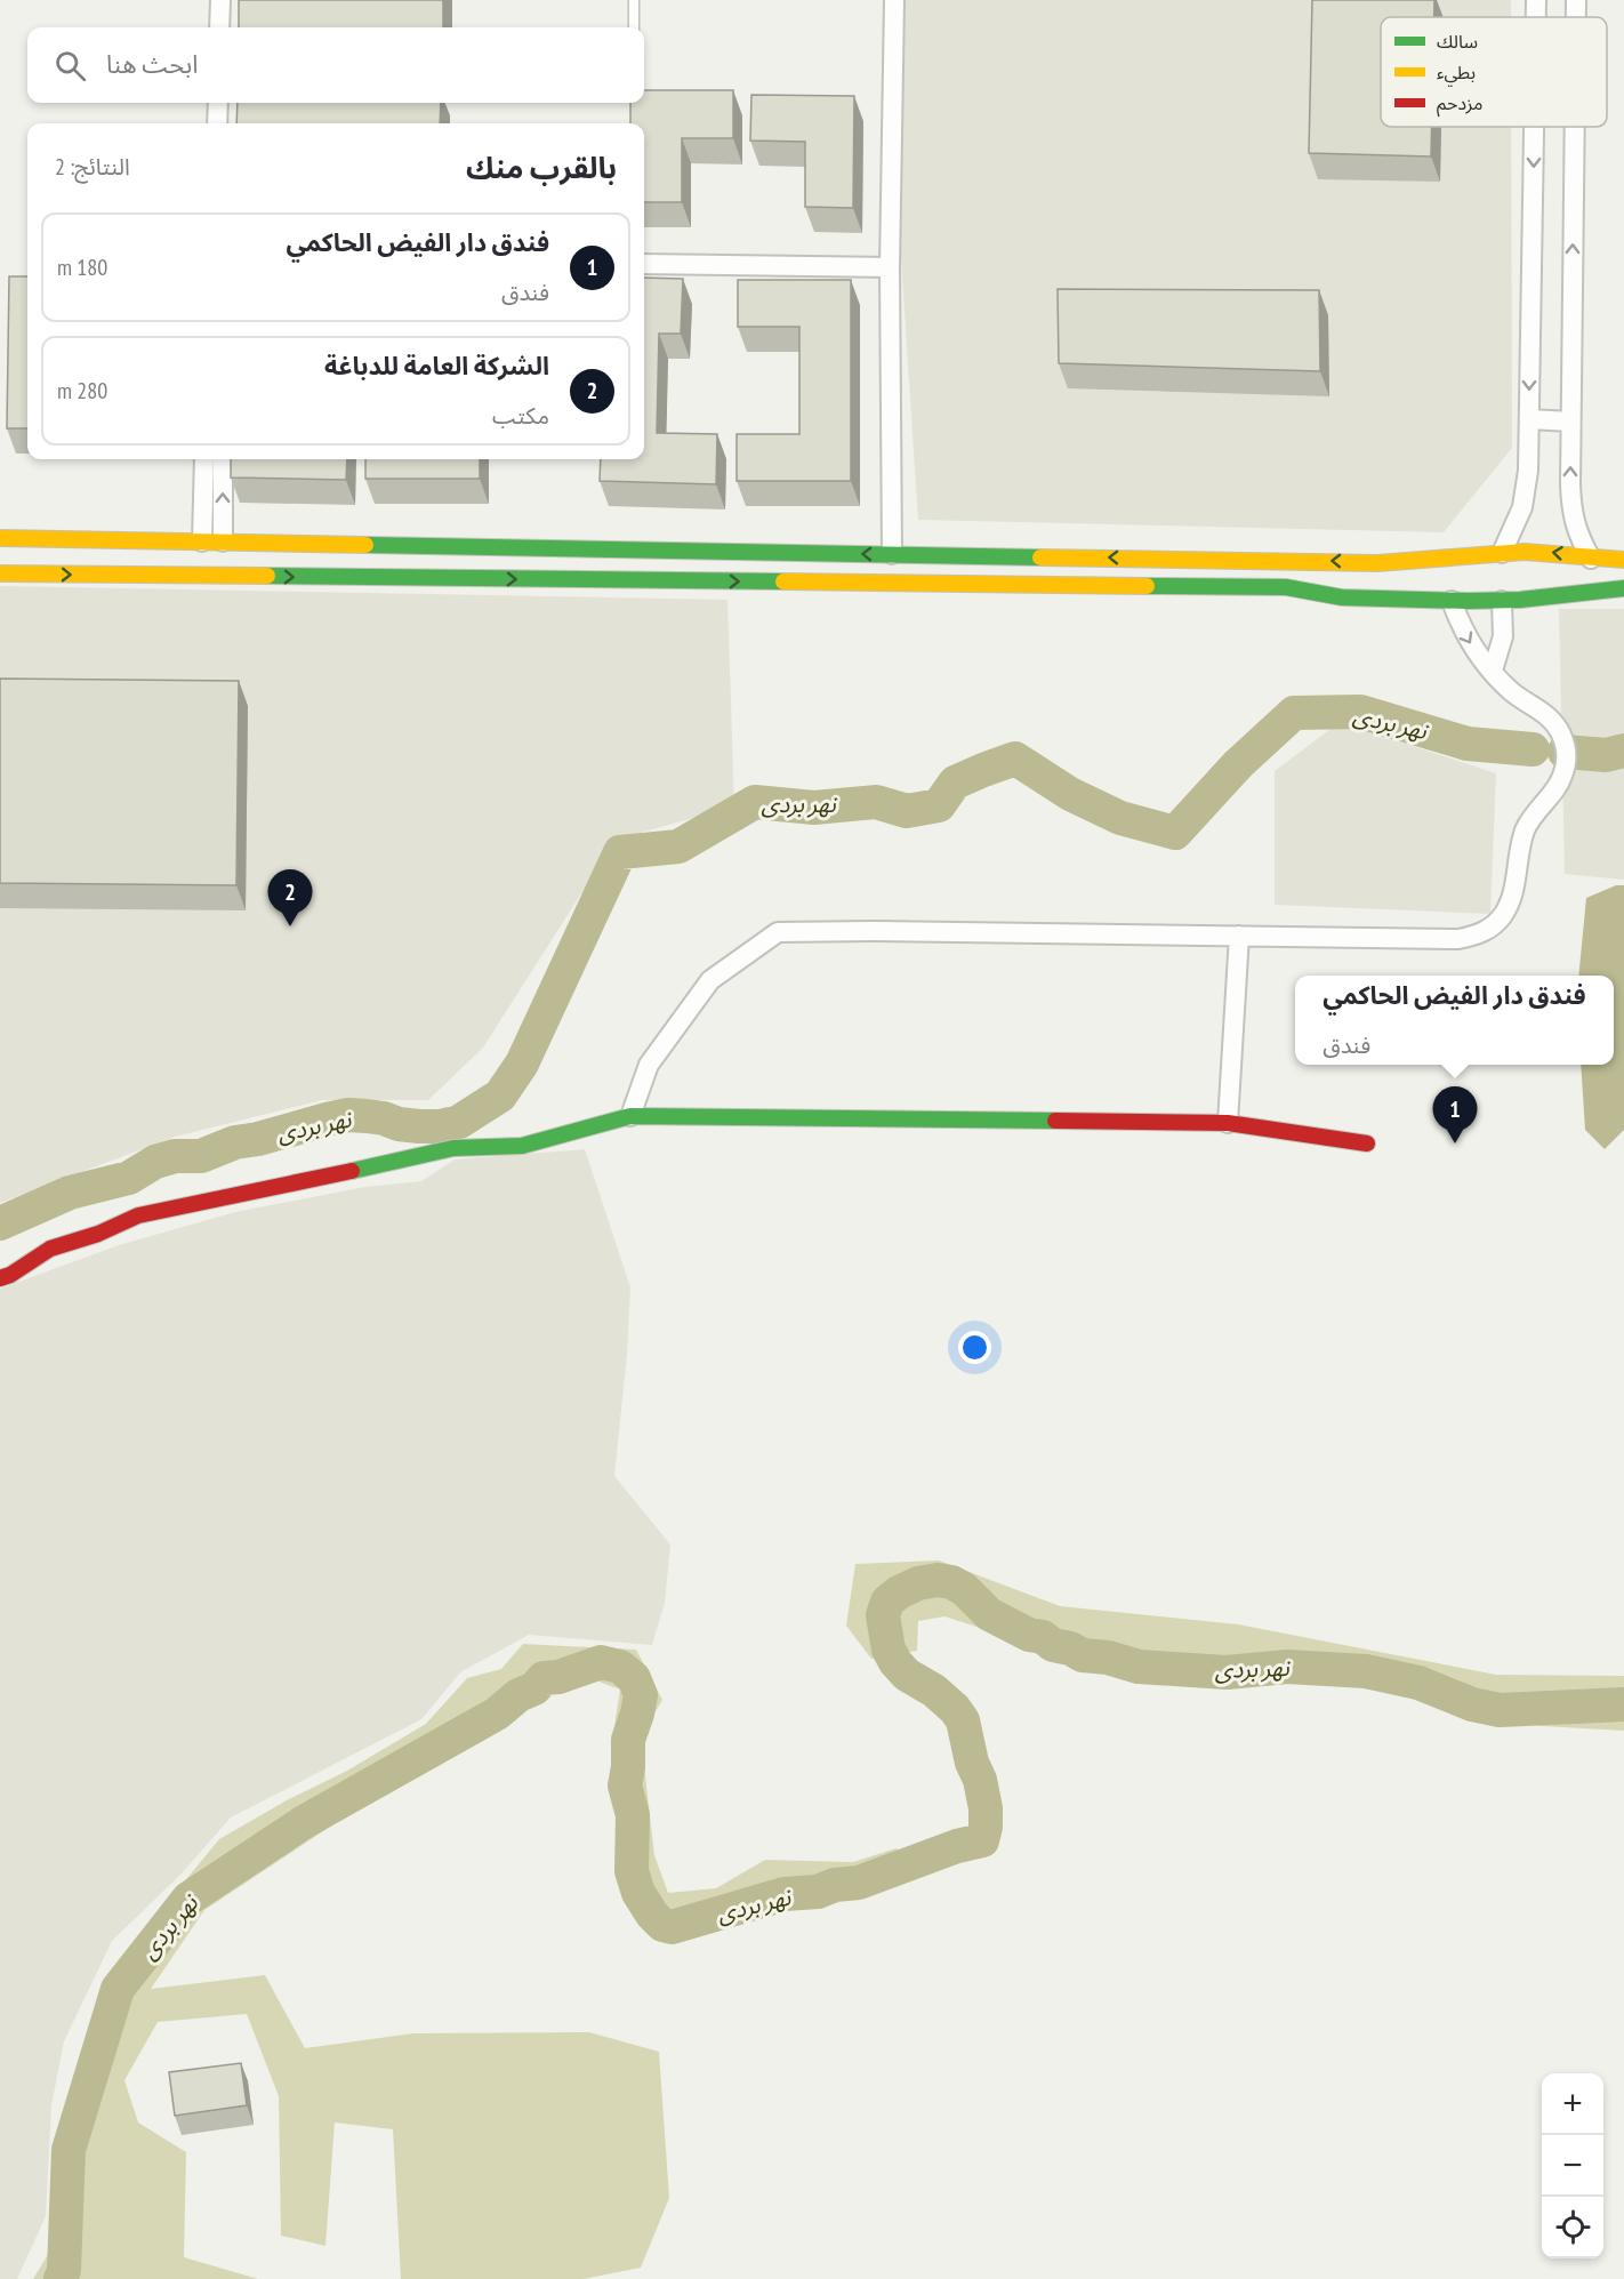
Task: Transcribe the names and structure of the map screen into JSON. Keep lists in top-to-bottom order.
{
  "water": ["نهر بردى"],
  "legend": ["سالك", "بطيء", "مزدحم"],
  "page": {
    "search": "ابحث هنا",
    "heading": ["بالقرب منك", "النتائج: 2"],
    "list": [
      {
        "mark": "1",
        "name": "فندق دار الفيض الحاكمي",
        "note": "فندق",
        "value": "180 m"
      },
      {
        "mark": "2",
        "name": "الشركة العامة للدباغة",
        "note": "مكتب",
        "value": "280 m"
      }
    ],
    "pins": ["2", "1"],
    "popup": ["فندق دار الفيض الحاكمي", "فندق"],
    "map_buttons": ["+", "−"]
  }
}
